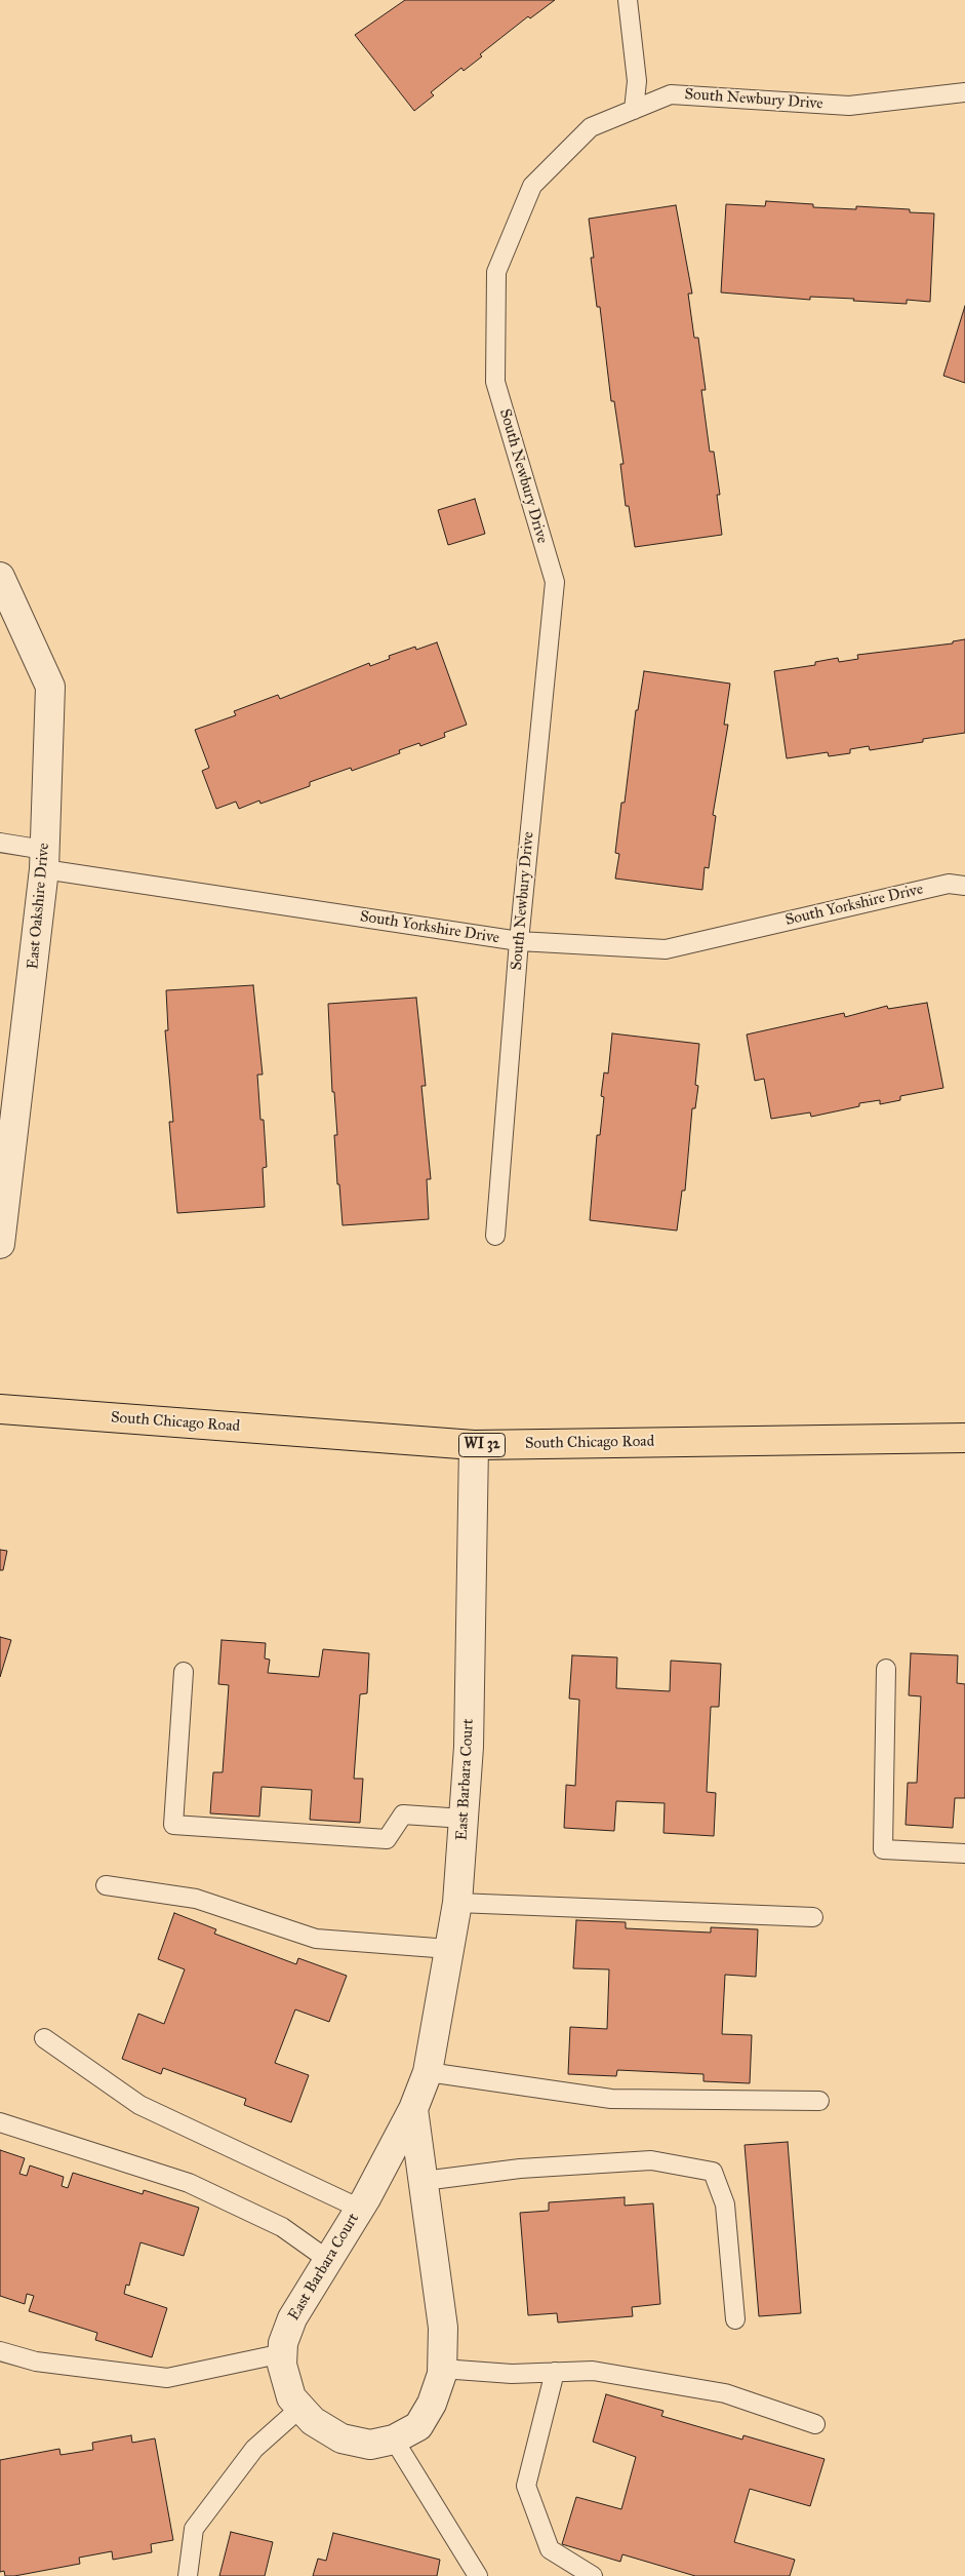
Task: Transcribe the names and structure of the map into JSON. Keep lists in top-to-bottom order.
{
  "streets": {
    "main road": ["South Chicago Road", "WI 32"],
    "street": ["East Oakshire Drive", "East Barbara Court"],
    "lane": ["South Newbury Drive", "South Yorkshire Drive"]
  },
  "crossings": [
    ["South Newbury Drive", "South Yorkshire Drive"],
    ["South Yorkshire Drive", "East Oakshire Drive"],
    ["South Chicago Road", "East Barbara Court"]
  ]
}
